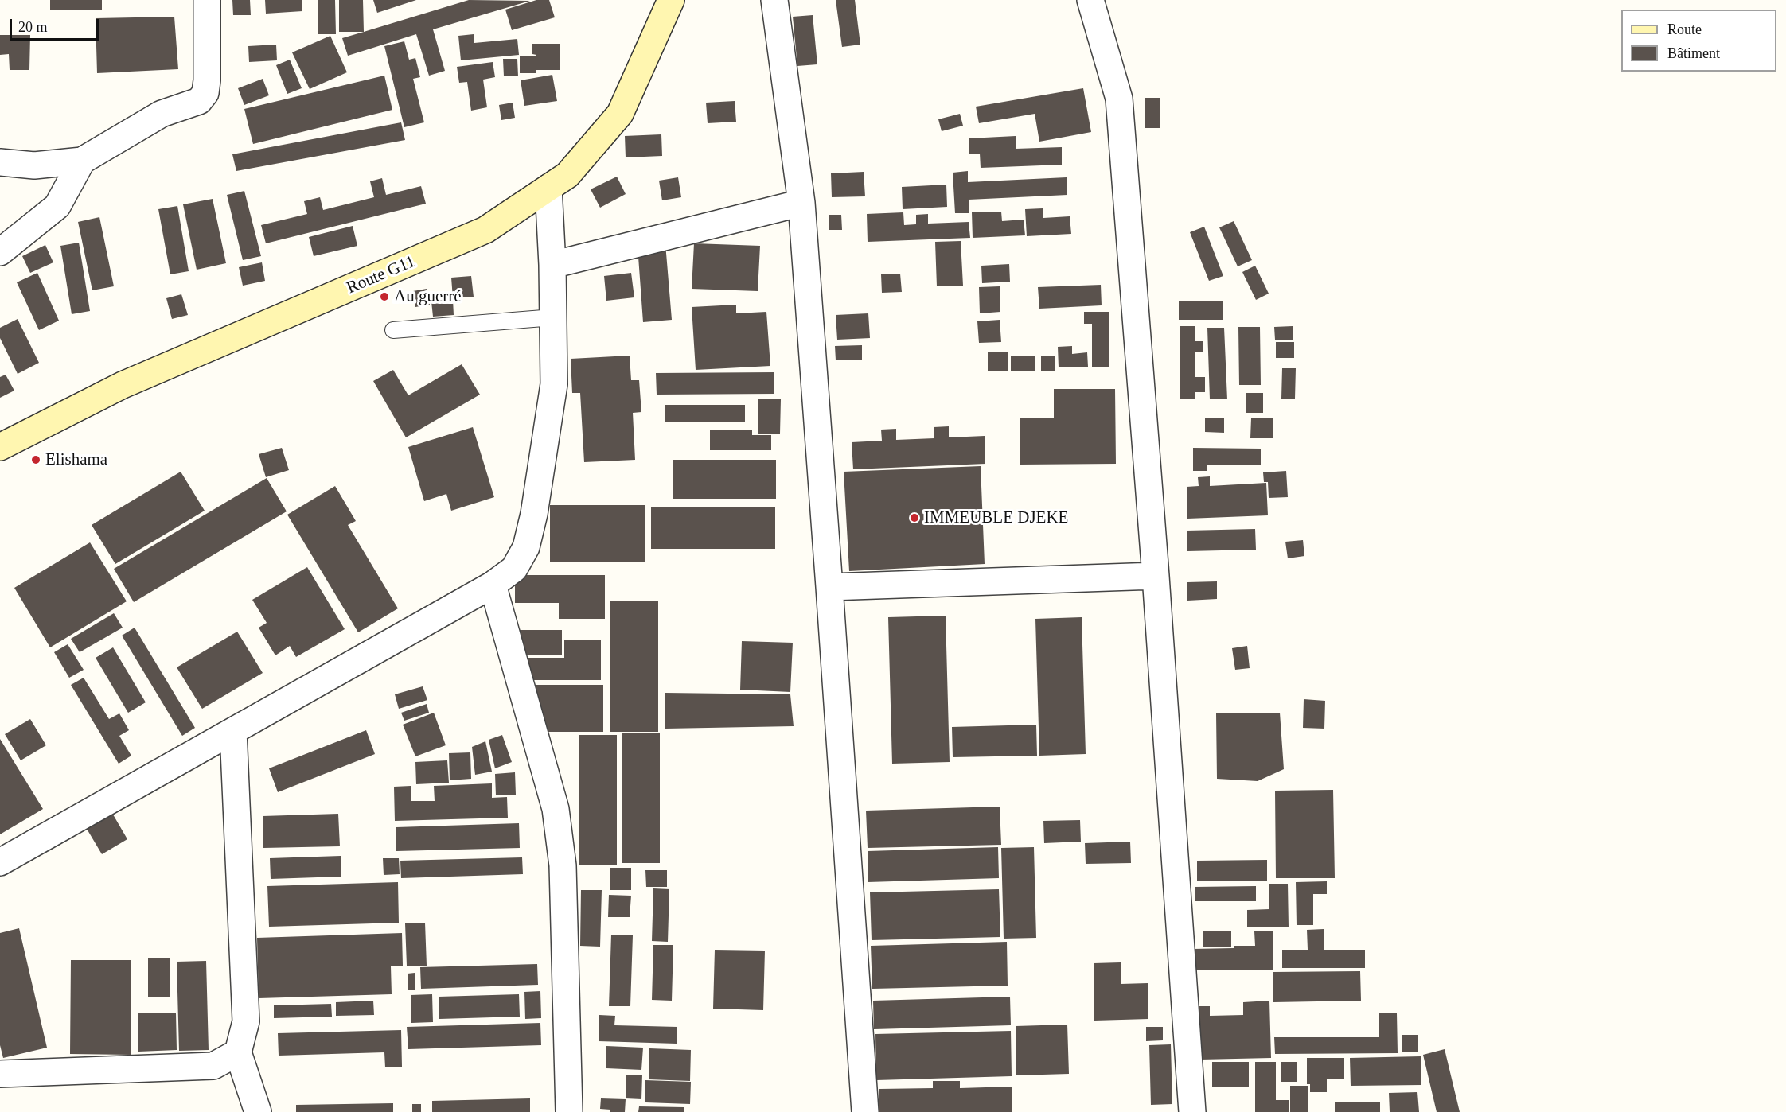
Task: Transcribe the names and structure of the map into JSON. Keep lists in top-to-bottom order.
{
  "streets": {
    "street": ["Route G11"]
  },
  "places": ["Au guerré", "Elishama", "IMMEUBLE DJEKE"],
  "legend": ["Route", "Bâtiment"],
  "scale_bar": "20 m"
}
